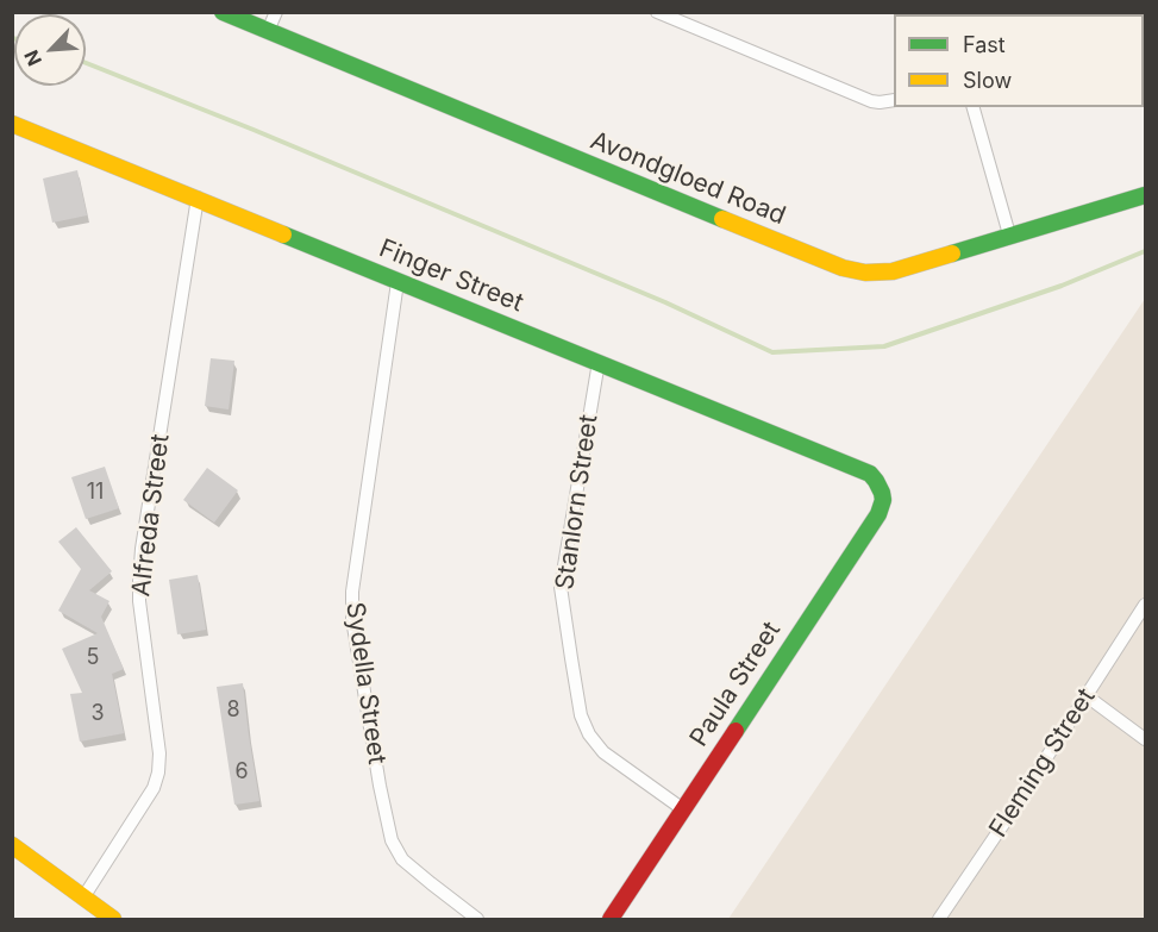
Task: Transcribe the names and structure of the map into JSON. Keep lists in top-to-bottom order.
{
  "streets": {
    "street": [
      "Avondgloed Road",
      "Finger Street",
      "Stanlorn Street",
      "Alfreda Street",
      "Sydella Street",
      "Paula Street",
      "Fleming Street"
    ]
  },
  "crossings": [
    ["Finger Street", "Stanlorn Street"],
    ["Finger Street", "Alfreda Street"],
    ["Finger Street", "Sydella Street"],
    ["Finger Street", "Paula Street"],
    ["Stanlorn Street", "Paula Street"]
  ],
  "house_numbers": [
    "11",
    "5",
    "8",
    "3",
    "6"
  ],
  "legend": ["Fast", "Slow"],
  "north": "bottom left"
}
